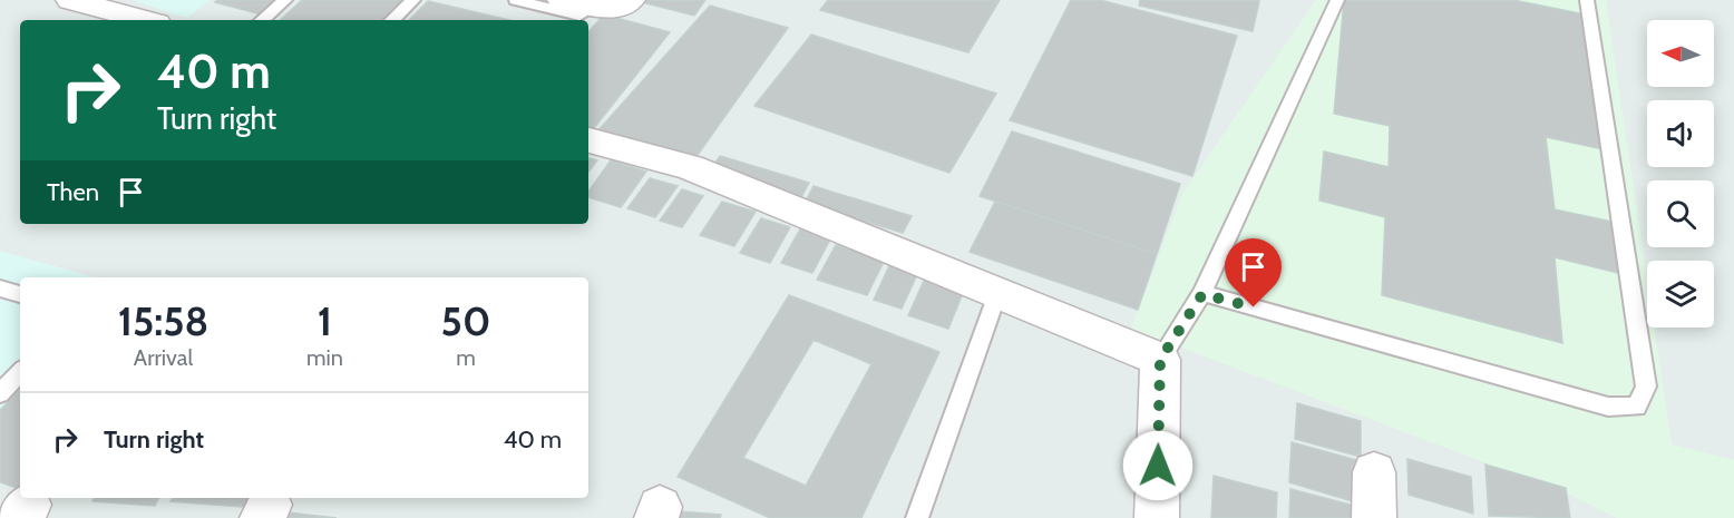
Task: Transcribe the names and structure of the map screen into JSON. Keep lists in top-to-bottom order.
{
  "north": "left",
  "page": {
    "turn": ["40 m", "Turn right"],
    "then": "Then",
    "eta": [
      "15:58",
      "Arrival",
      "1",
      "min",
      "50",
      "m"
    ],
    "list": [
      {
        "name": "Turn right",
        "value": "40 m"
      }
    ]
  }
}
